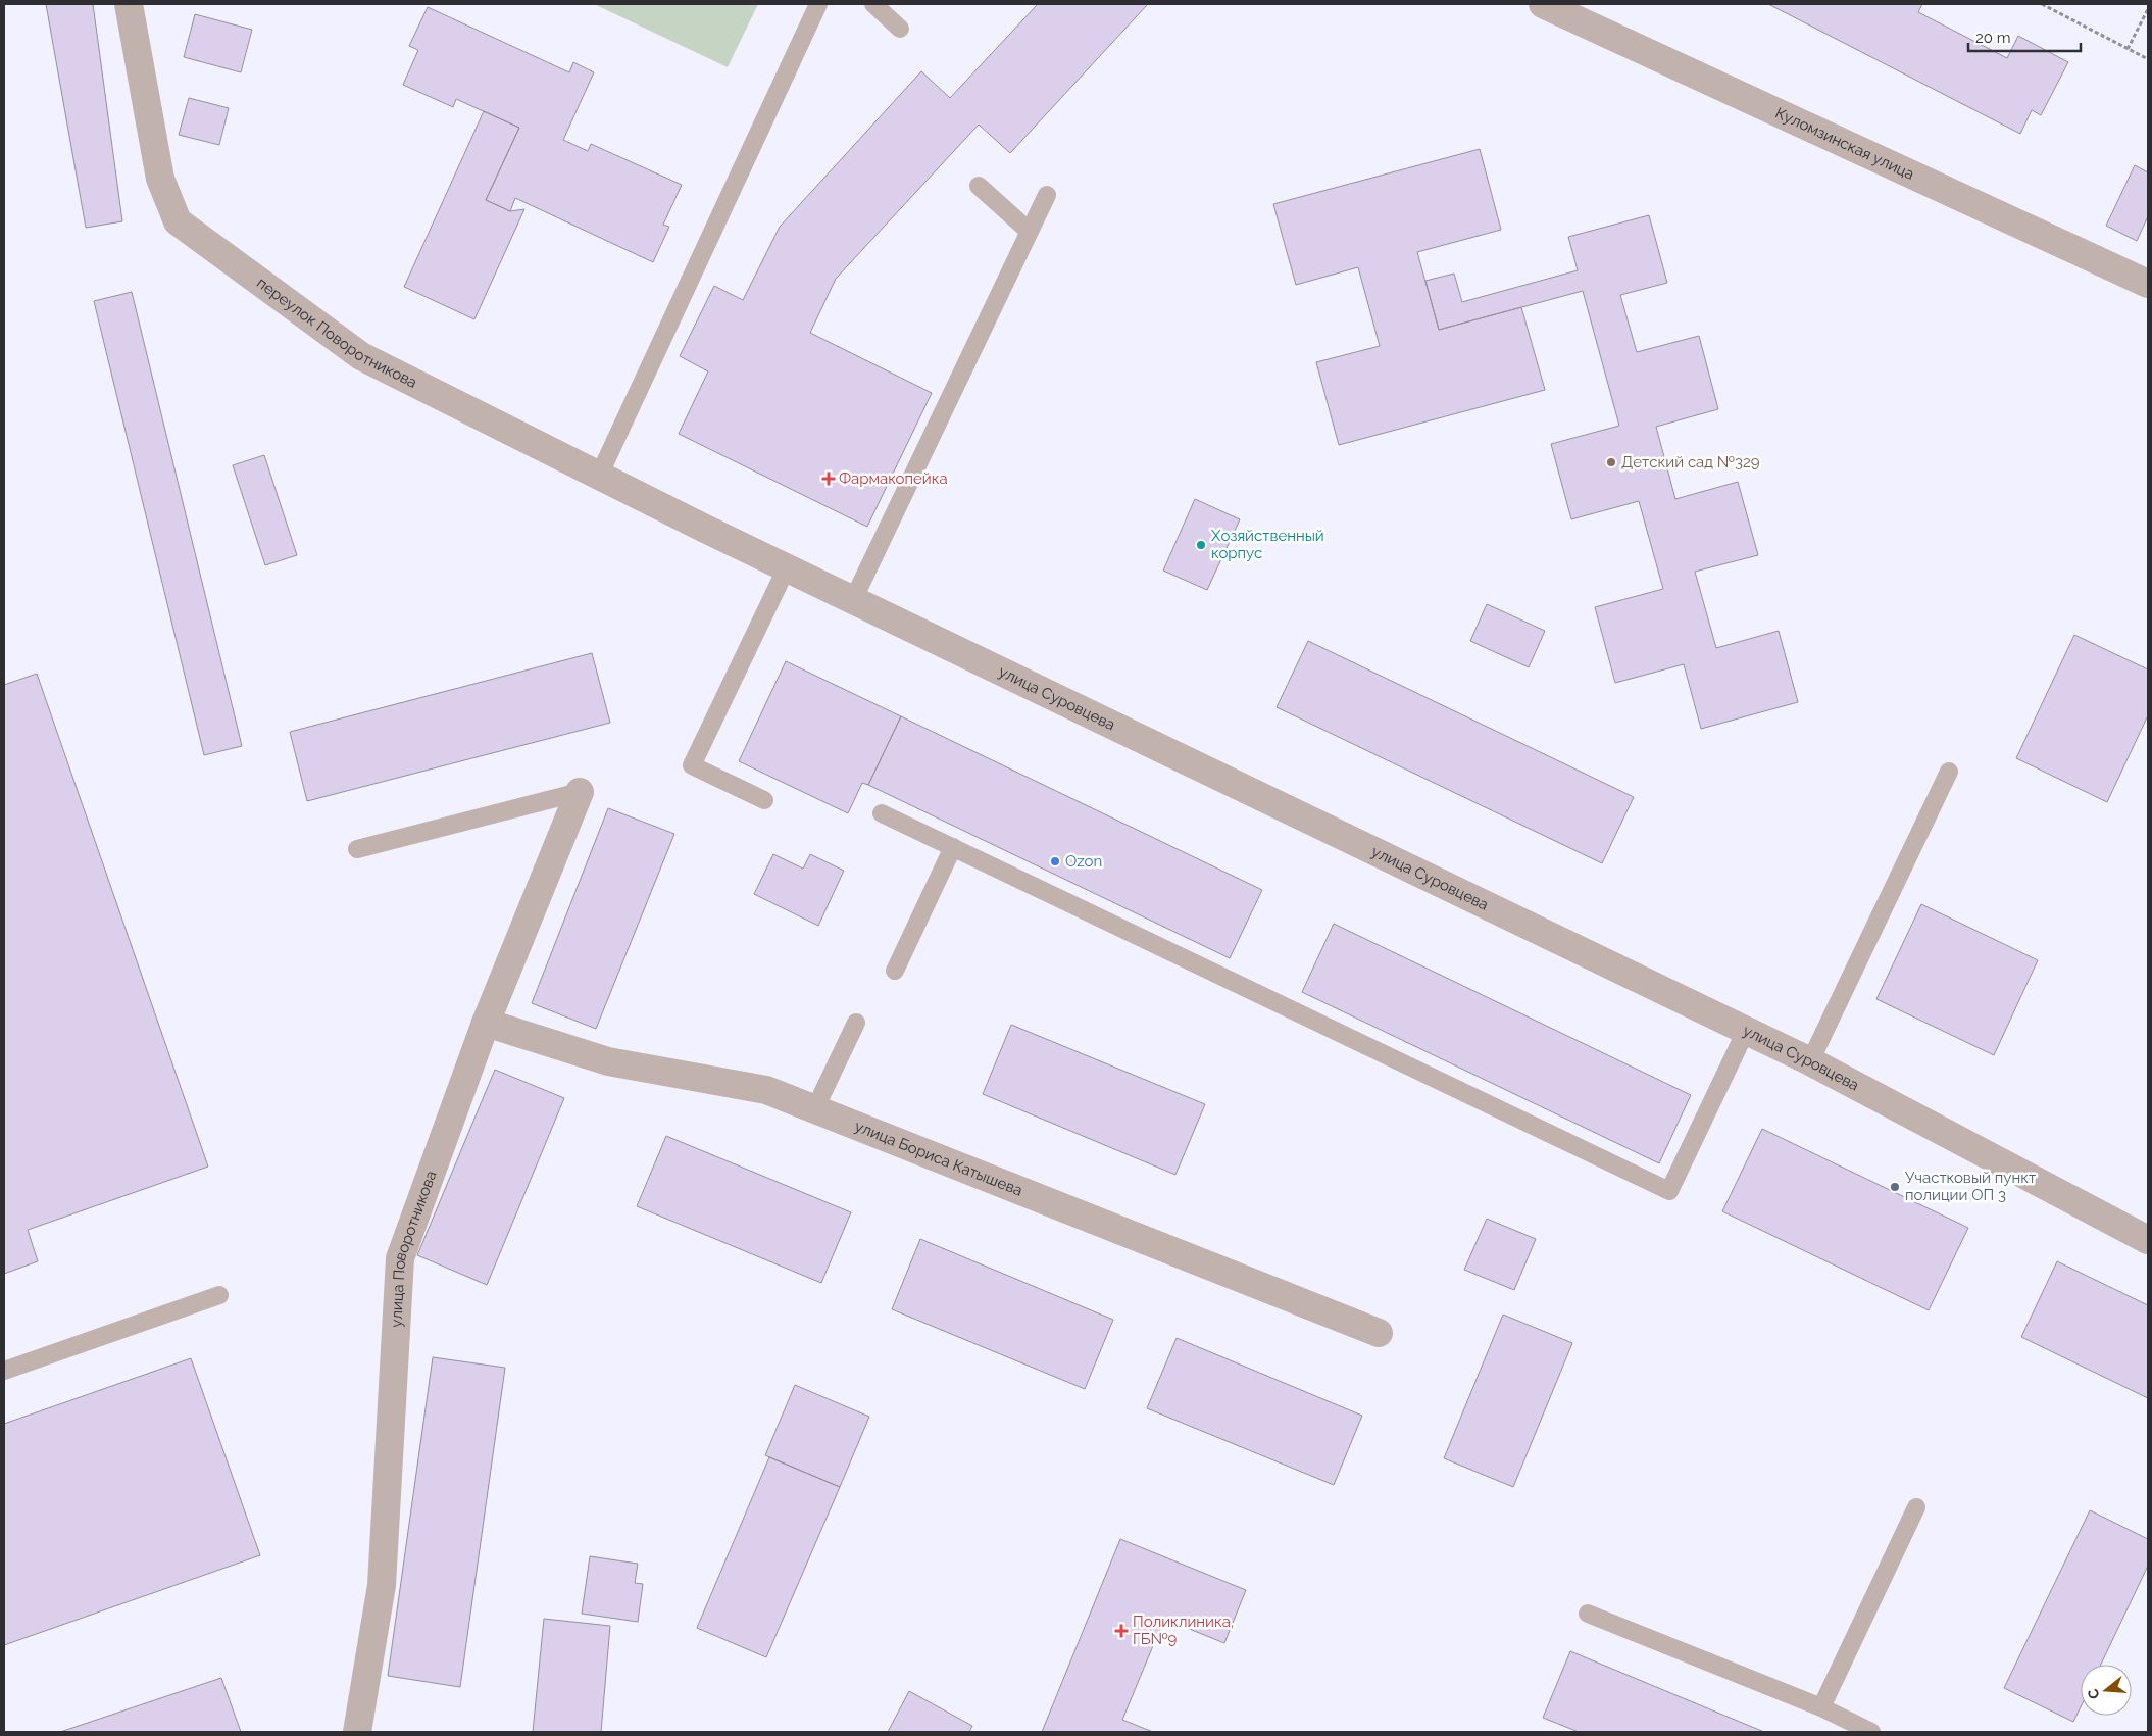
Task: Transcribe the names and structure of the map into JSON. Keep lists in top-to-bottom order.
{
  "streets": {
    "street": [
      "Куломзинская улица",
      "переулок Поворотникова",
      "улица Суровцева",
      "улица Бориса Катышева",
      "улица Поворотникова"
    ]
  },
  "crossings": [
    ["переулок Поворотникова", "улица Суровцева"],
    ["улица Бориса Катышева", "улица Поворотникова"]
  ],
  "places": {
    "other": [
      "Детский сад №329",
      "Хозяйственный корпус",
      "Ozon",
      "Участковый пункт полиции ОП 3"
    ],
    "health": ["Фармакопейка", "Поликлиника, ГБ№9"]
  },
  "scale_bar": "20 m",
  "north": "left"
}
